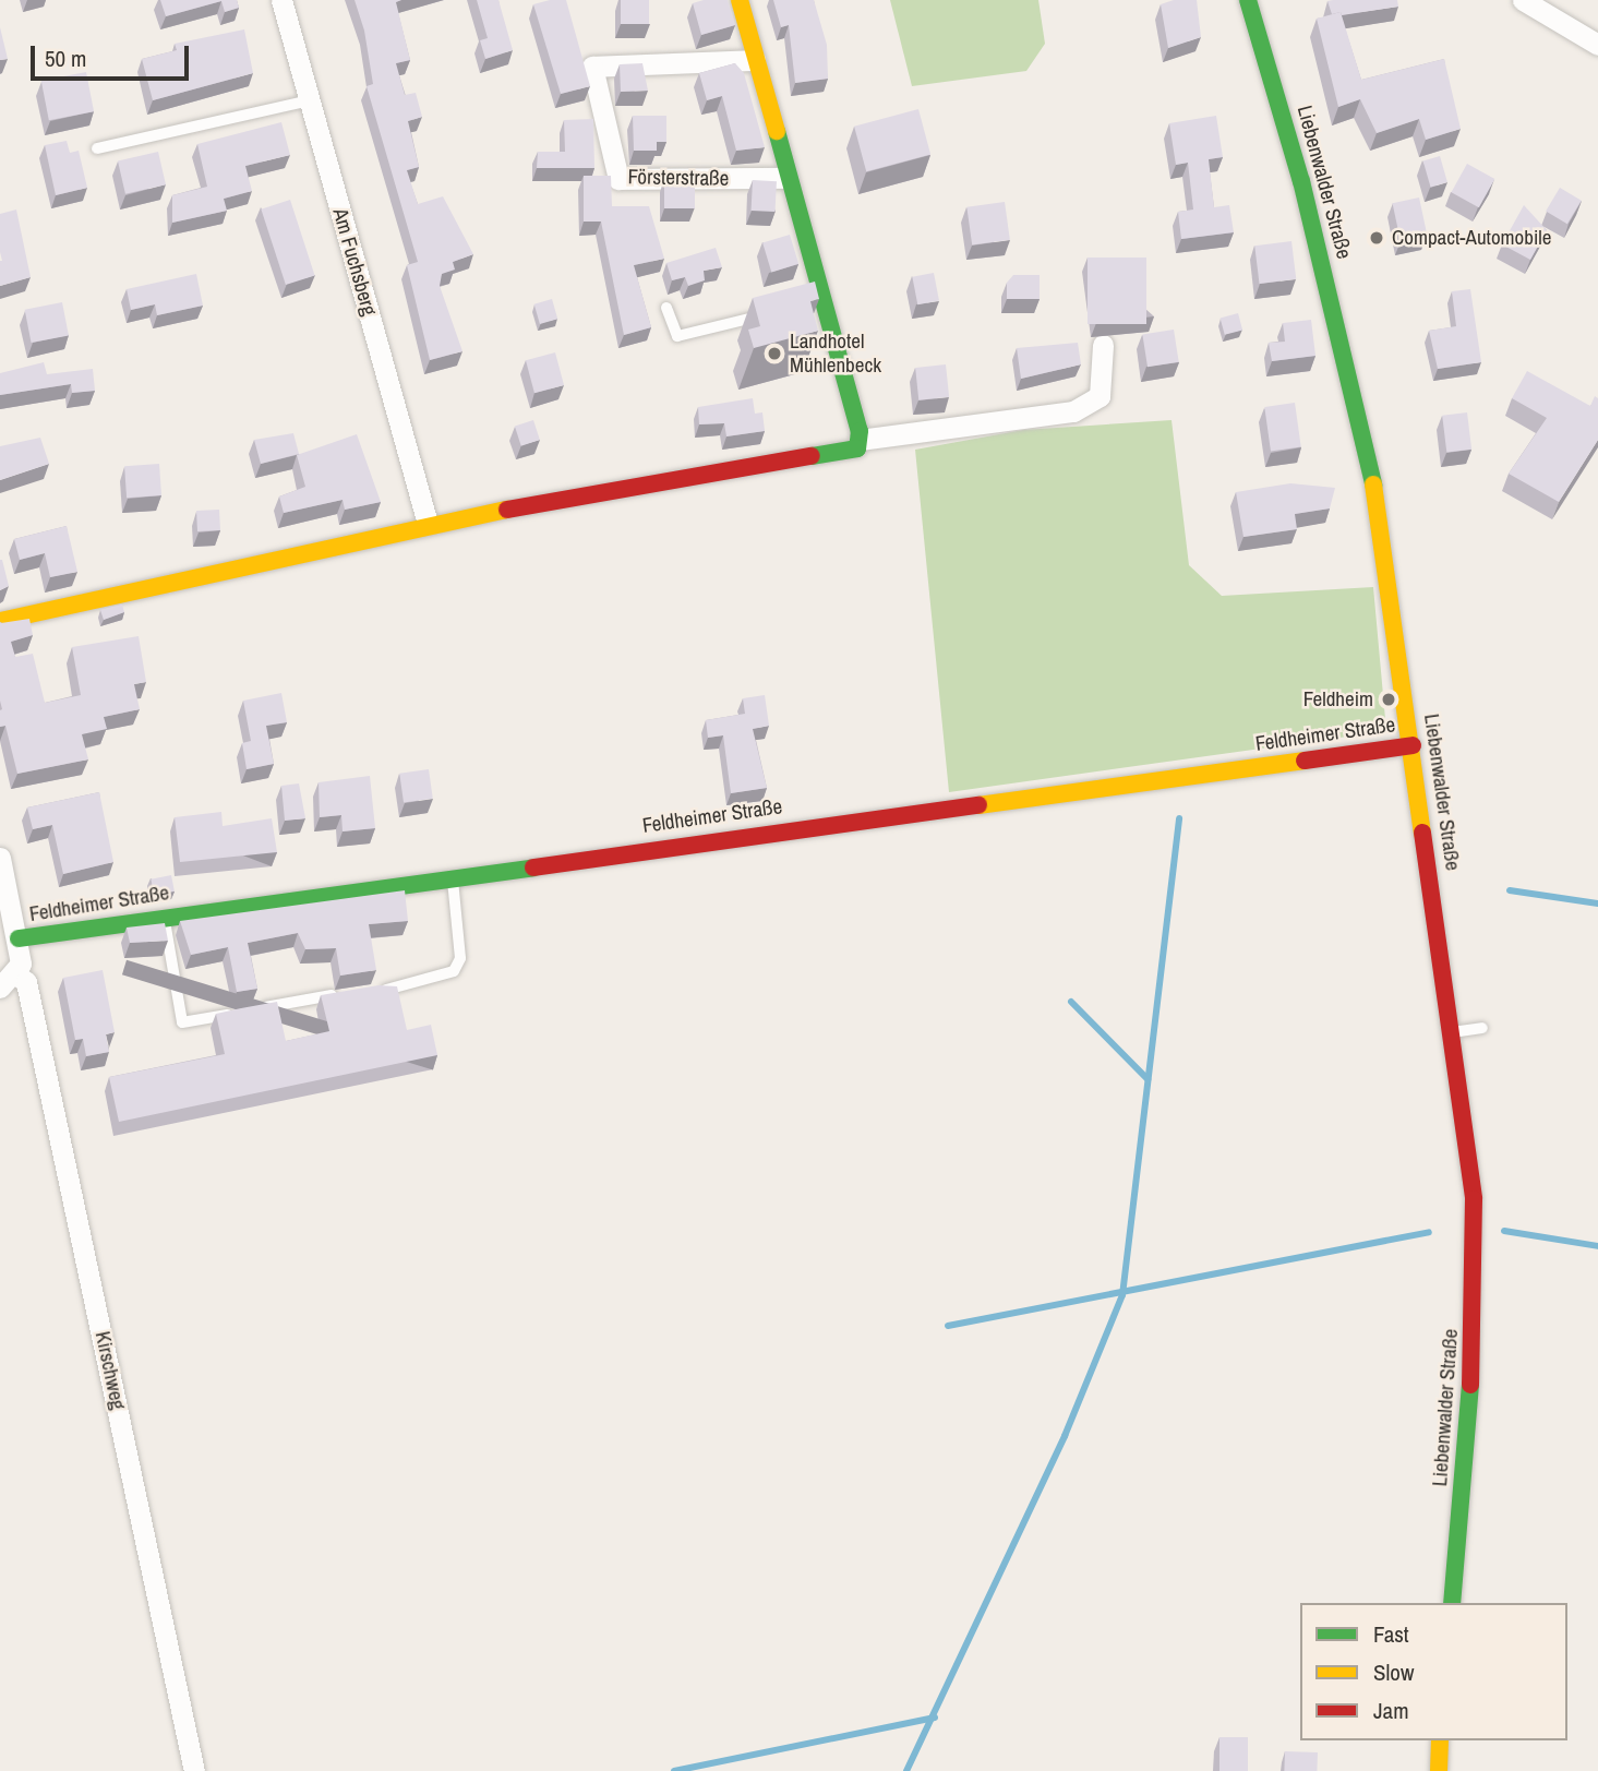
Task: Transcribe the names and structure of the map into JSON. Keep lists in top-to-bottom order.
{
  "streets": {
    "street": [
      "Försterstraße",
      "Liebenwalder Straße",
      "Am Fuchsberg",
      "Feldheimer Straße",
      "Kirschweg"
    ]
  },
  "crossings": [
    ["Liebenwalder Straße", "Feldheimer Straße"]
  ],
  "places": ["Compact-Automobile", "Landhotel Mühlenbeck", "Feldheim"],
  "legend": ["Fast", "Slow", "Jam"],
  "scale_bar": "50 m"
}
